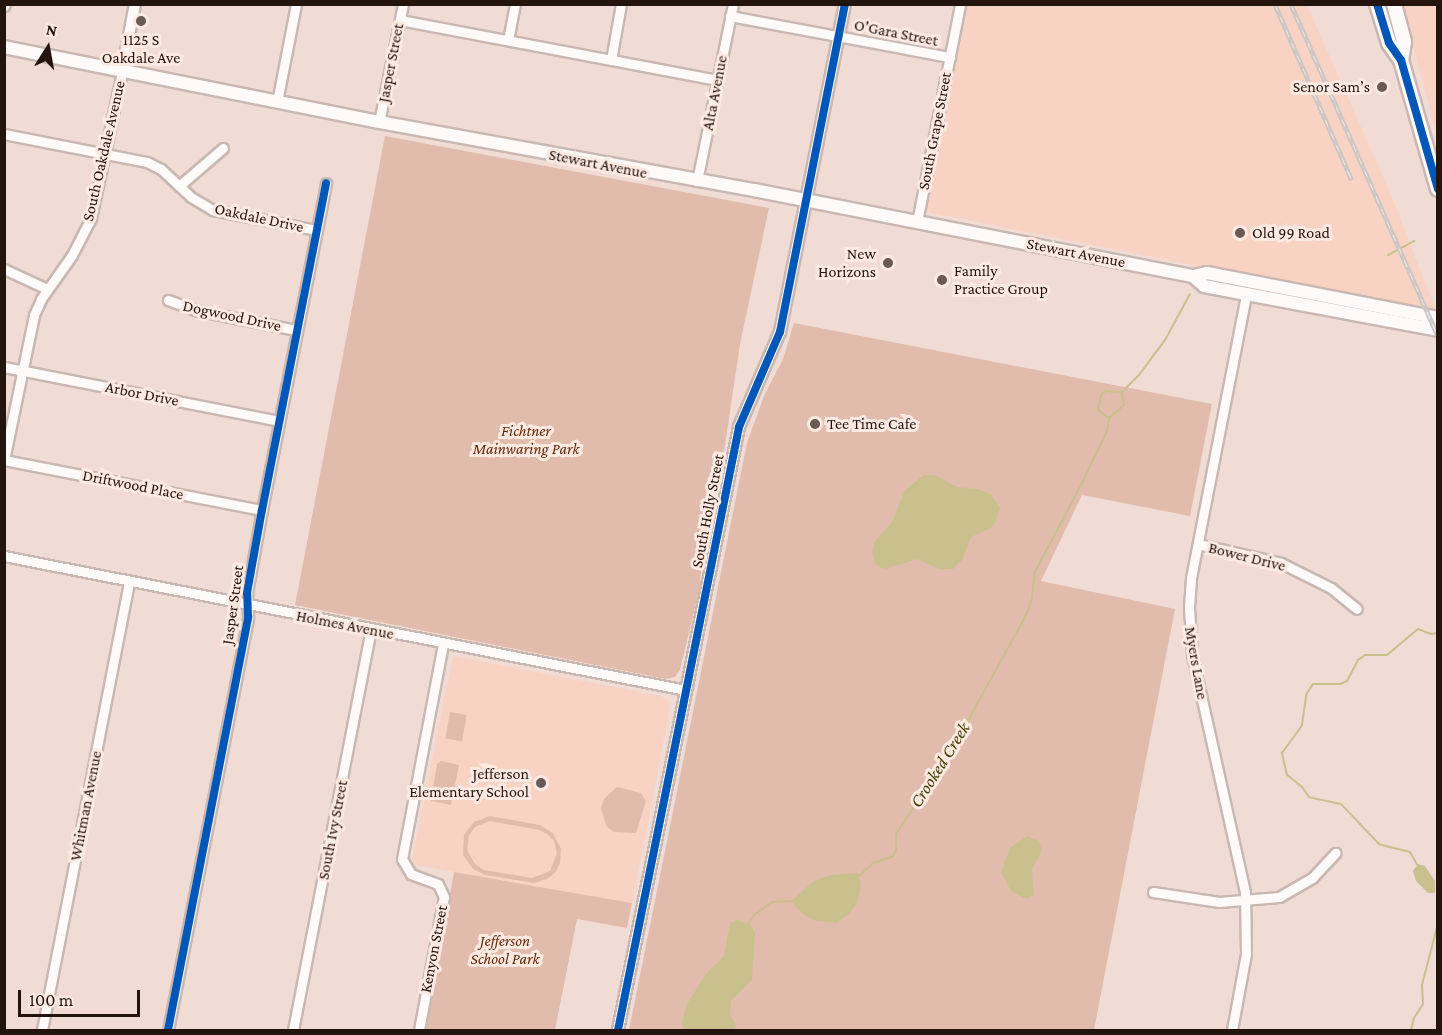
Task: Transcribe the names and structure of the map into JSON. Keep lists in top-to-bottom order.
{
  "streets": {
    "main road": ["Stewart Avenue"],
    "street": [
      "O'Gara Street",
      "Jasper Street",
      "Alta Avenue",
      "South Grape Street",
      "South Oakdale Avenue",
      "Oakdale Drive",
      "Dogwood Drive",
      "Arbor Drive",
      "Driftwood Place",
      "South Holly Street",
      "Bower Drive",
      "Holmes Avenue",
      "Myers Lane",
      "Whitman Avenue",
      "South Ivy Street",
      "Kenyon Street"
    ]
  },
  "crossings": [
    ["O'Gara Street", "Alta Avenue"],
    ["O'Gara Street", "South Grape Street"],
    ["O'Gara Street", "South Holly Street"],
    ["Jasper Street", "Stewart Avenue"],
    ["Jasper Street", "Oakdale Drive"],
    ["Jasper Street", "Dogwood Drive"],
    ["Jasper Street", "Arbor Drive"],
    ["Jasper Street", "Driftwood Place"],
    ["Jasper Street", "Holmes Avenue"],
    ["Alta Avenue", "Stewart Avenue"],
    ["South Grape Street", "Stewart Avenue"],
    ["South Oakdale Avenue", "Stewart Avenue"],
    ["South Oakdale Avenue", "Oakdale Drive"],
    ["South Oakdale Avenue", "Arbor Drive"],
    ["South Oakdale Avenue", "Driftwood Place"],
    ["Stewart Avenue", "South Holly Street"],
    ["Stewart Avenue", "Myers Lane"],
    ["South Holly Street", "Holmes Avenue"],
    ["Bower Drive", "Myers Lane"],
    ["Holmes Avenue", "Whitman Avenue"],
    ["Holmes Avenue", "South Ivy Street"],
    ["Holmes Avenue", "Kenyon Street"]
  ],
  "water": ["Crooked Creek"],
  "parks": ["Fichtner Mainwaring Park", "Jefferson School Park"],
  "places": [
    "1125 S Oakdale Ave",
    "Senor Sam’s",
    "Old 99 Road",
    "New Horizons",
    "Family Practice Group",
    "Tee Time Cafe",
    "Jefferson Elementary School"
  ],
  "scale_bar": "100 m",
  "north": "top"
}
